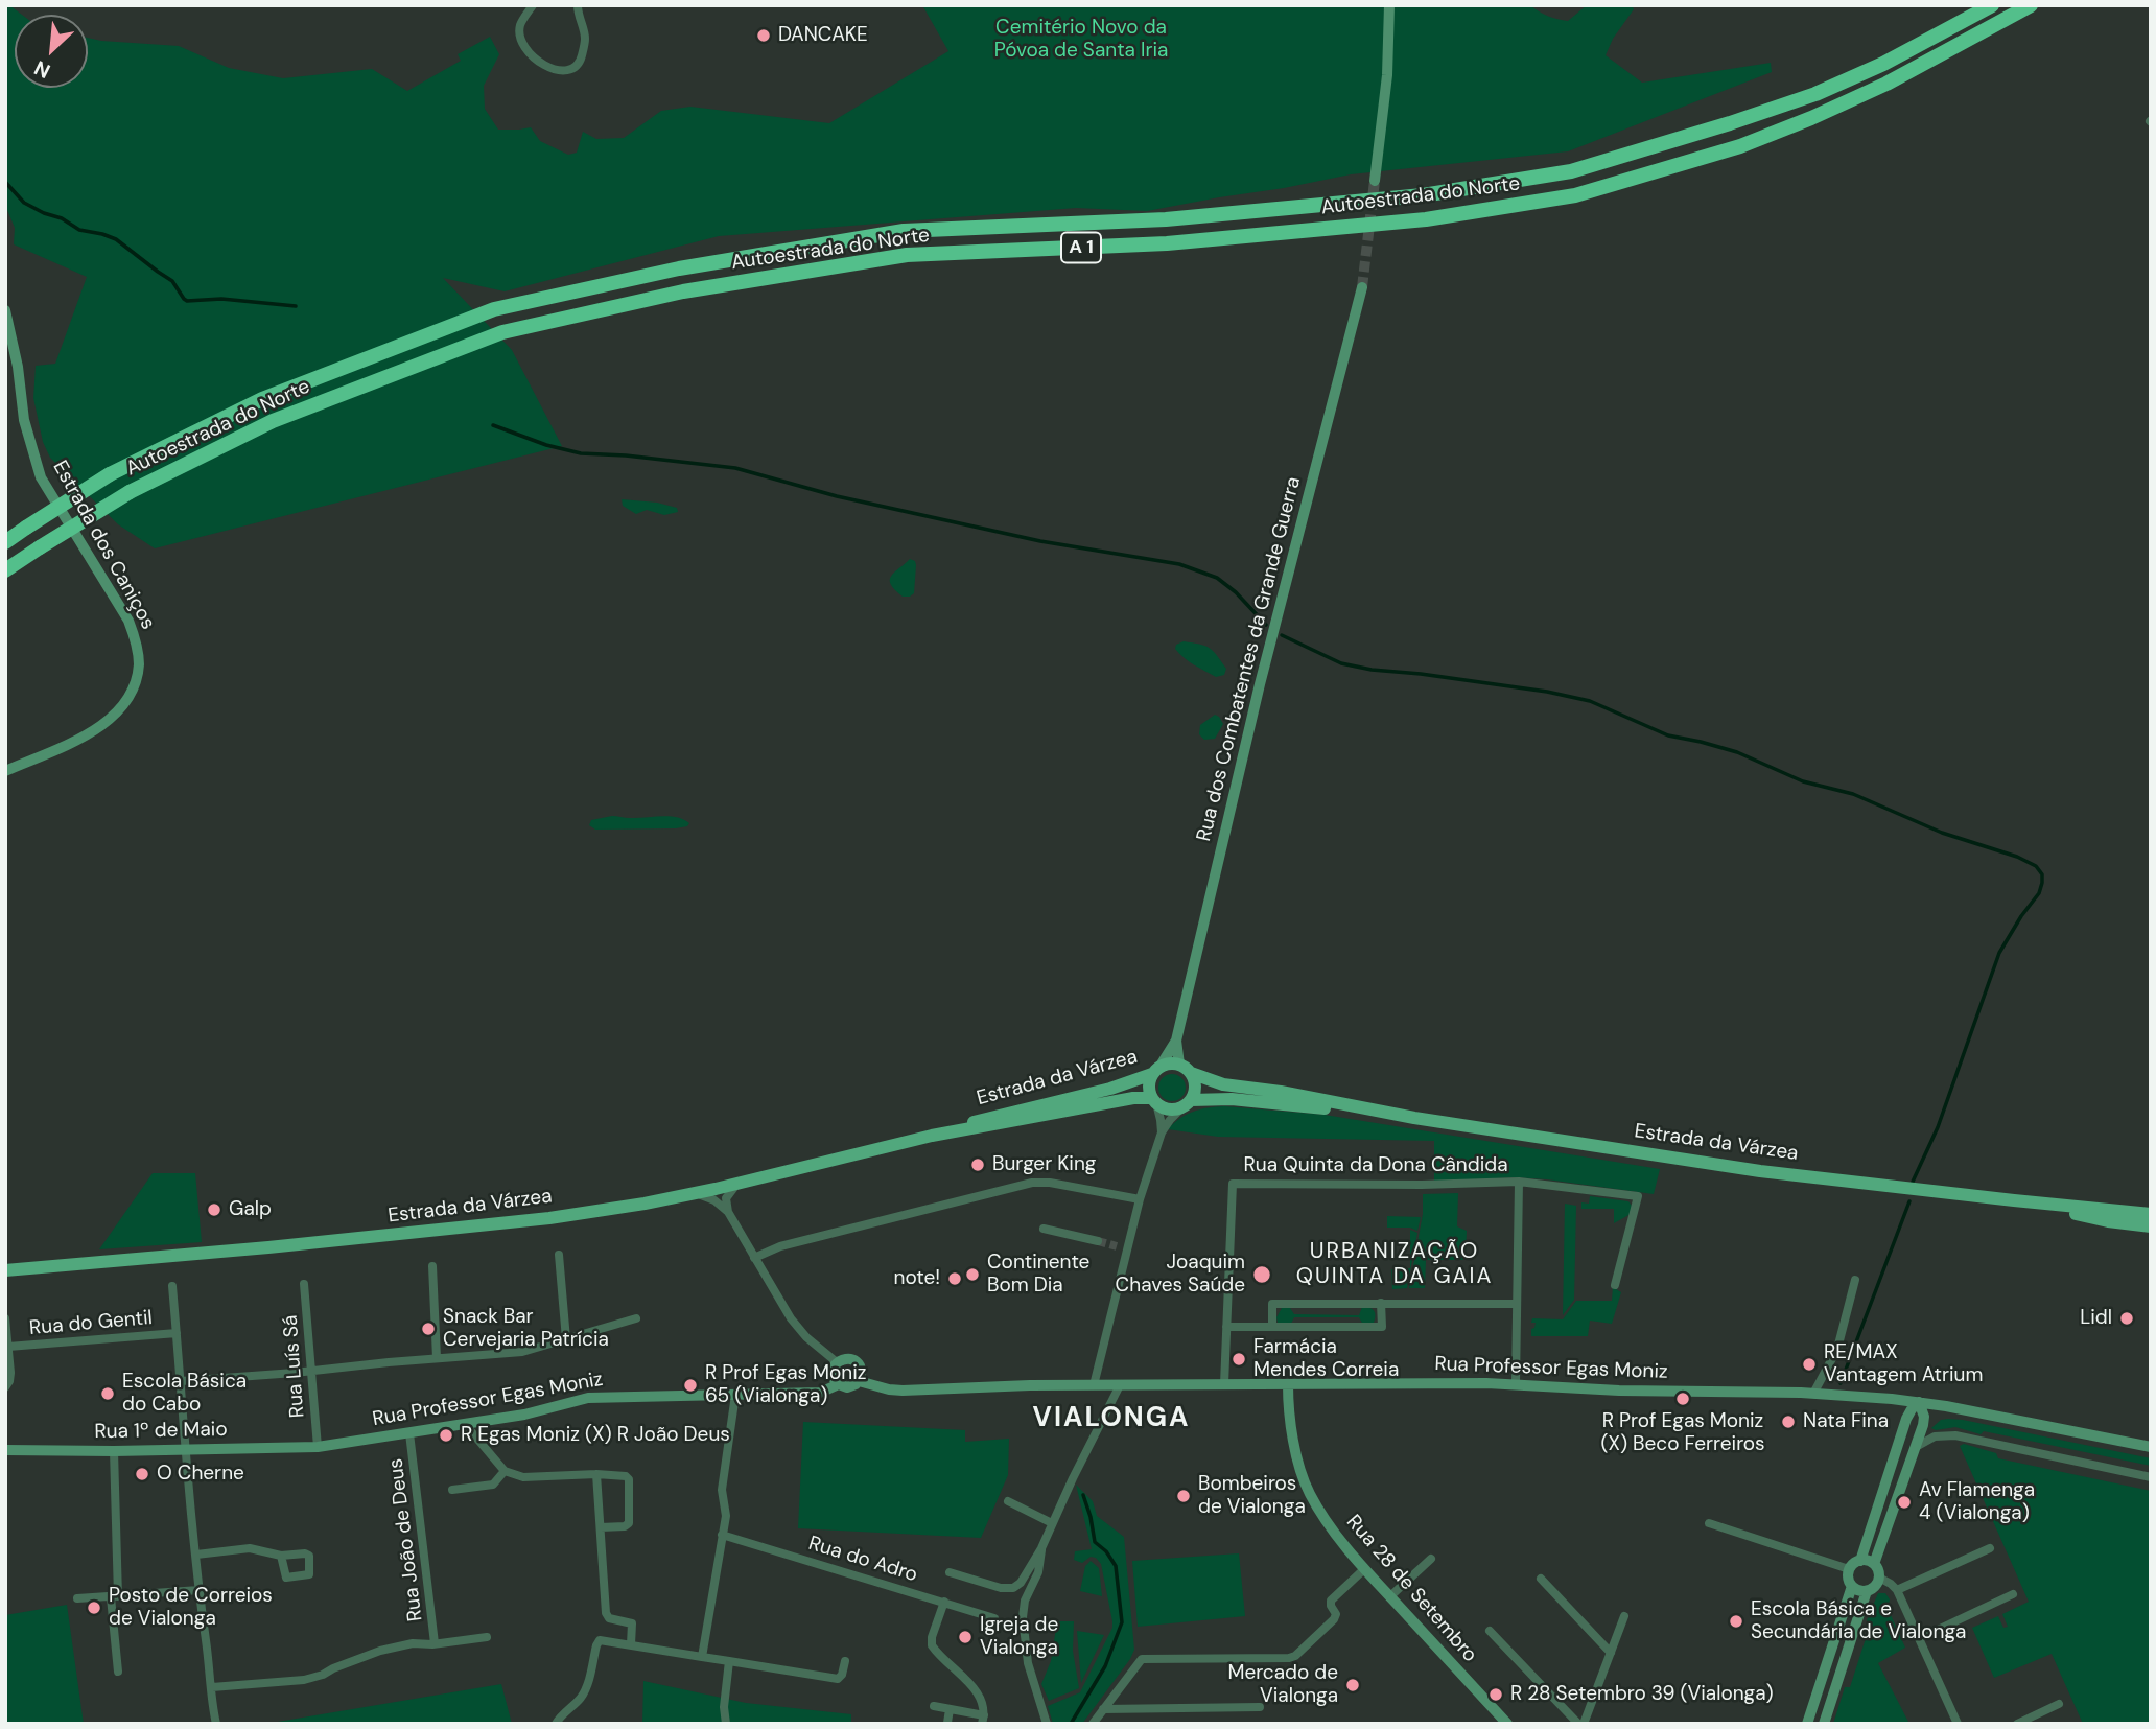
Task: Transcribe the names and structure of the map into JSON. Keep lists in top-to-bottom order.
{
  "streets": {
    "highway": ["Autoestrada do Norte", "A 1"],
    "main road": ["Estrada da Várzea"],
    "street": [
      "Estrada dos Caniços",
      "Rua dos Combatentes da Grande Guerra",
      "Rua Quinta da Dona Cândida",
      "Rua do Gentil",
      "Rua Luís Sá",
      "Rua Professor Egas Moniz",
      "Rua 1º de Maio",
      "Rua João de Deus",
      "Rua do Adro",
      "Rua 28 de Setembro"
    ]
  },
  "crossings": [
    ["Rua dos Combatentes da Grande Guerra", "Estrada da Várzea"],
    ["Rua Luís Sá", "Rua Professor Egas Moniz"],
    ["Rua Luís Sá", "Rua 1º de Maio"],
    ["Rua Professor Egas Moniz", "Rua 1º de Maio"],
    ["Rua Professor Egas Moniz", "Rua João de Deus"],
    ["Rua Professor Egas Moniz", "Rua 28 de Setembro"]
  ],
  "districts": ["URBANIZAÇÃO QUINTA DA GAIA", "VIALONGA"],
  "parks": ["Cemitério Novo da Póvoa de Santa Iria"],
  "places": [
    "DANCAKE",
    "Burger King",
    "Galp",
    "Continente Bom Dia",
    "Joaquim Chaves Saúde",
    "note!",
    "Lidl",
    "Snack Bar Cervejaria Patrícia",
    "Farmácia Mendes Correia",
    "RE/MAX Vantagem Atrium",
    "R Prof Egas Moniz 65 (Vialonga)",
    "Escola Básica do Cabo",
    "R Prof Egas Moniz (X) Beco Ferreiros",
    "Nata Fina",
    "R Egas Moniz (X) R João Deus",
    "O Cherne",
    "Bombeiros de Vialonga",
    "Av Flamenga 4 (Vialonga)",
    "Posto de Correios de Vialonga",
    "Escola Básica e Secundária de Vialonga",
    "Igreja de Vialonga",
    "Mercado de Vialonga",
    "R 28 Setembro 39 (Vialonga)"
  ],
  "north": "bottom left"
}
